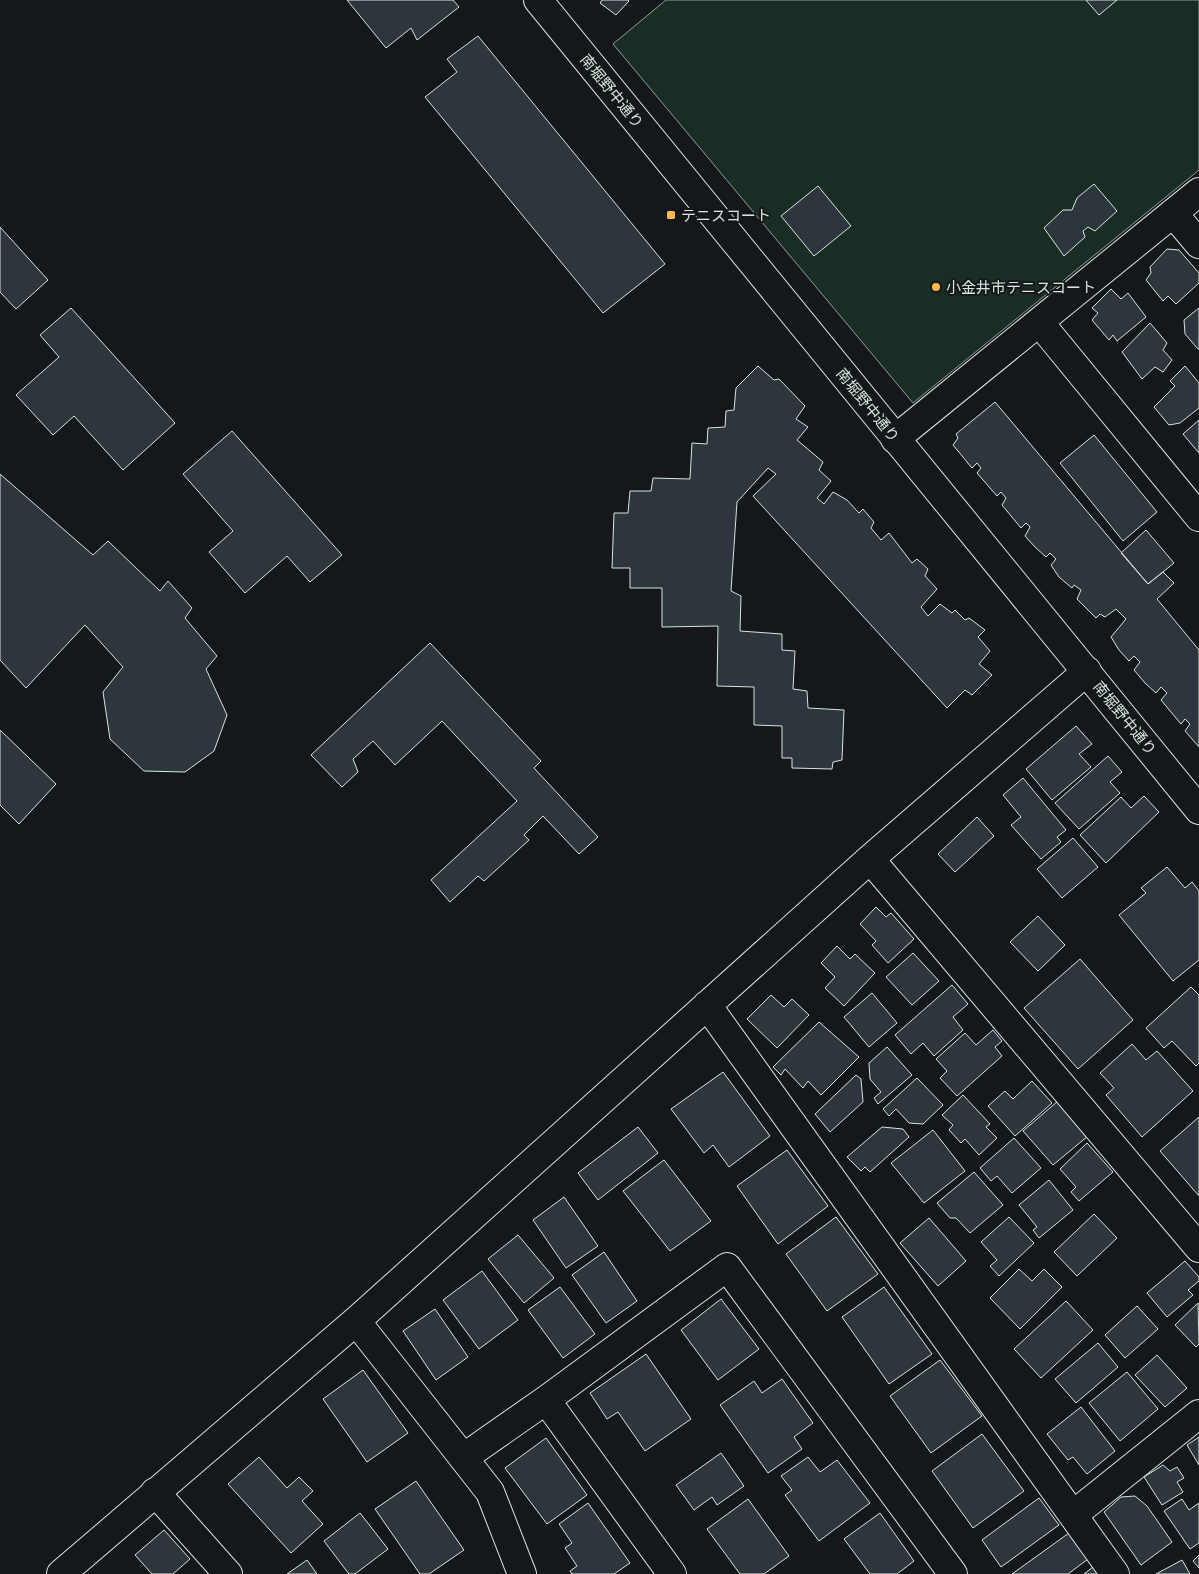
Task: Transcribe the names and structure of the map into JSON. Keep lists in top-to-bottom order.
{
  "streets": {
    "street": ["南堀野中通り"]
  },
  "places": {
    "transit": ["テニスコート"],
    "other": ["小金井市テニスコート"]
  }
}
